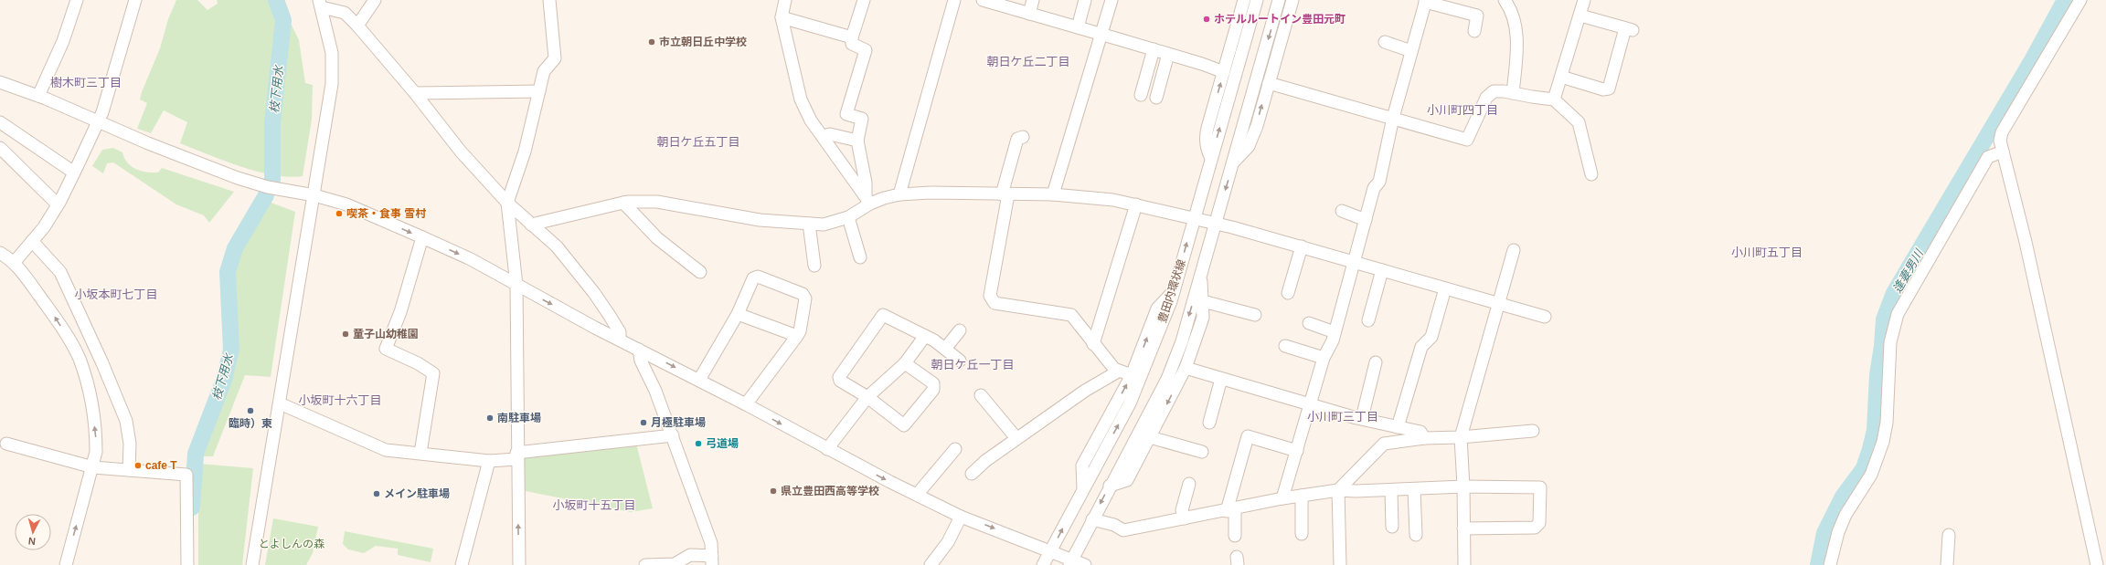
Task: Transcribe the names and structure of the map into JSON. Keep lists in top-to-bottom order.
{
  "streets": {
    "street": ["豊田内環状線"]
  },
  "districts": [
    "朝日ケ丘二丁目",
    "樹木町三丁目",
    "小川町四丁目",
    "朝日ケ丘五丁目",
    "小川町五丁目",
    "小坂本町七丁目",
    "朝日ケ丘一丁目",
    "小坂町十六丁目",
    "小川町三丁目",
    "小坂町十五丁目"
  ],
  "water": ["枝下用水", "逢妻男川"],
  "parks": ["とよしんの森"],
  "places": [
    "ホテルルートイン豊田元町",
    "市立朝日丘中学校",
    "喫茶・食事 雪村",
    "童子山幼稚園",
    "臨時）東",
    "南駐車場",
    "月極駐車場",
    "弓道場",
    "cafe T",
    "県立豊田西高等学校",
    "メイン駐車場"
  ],
  "north": "bottom"
}
